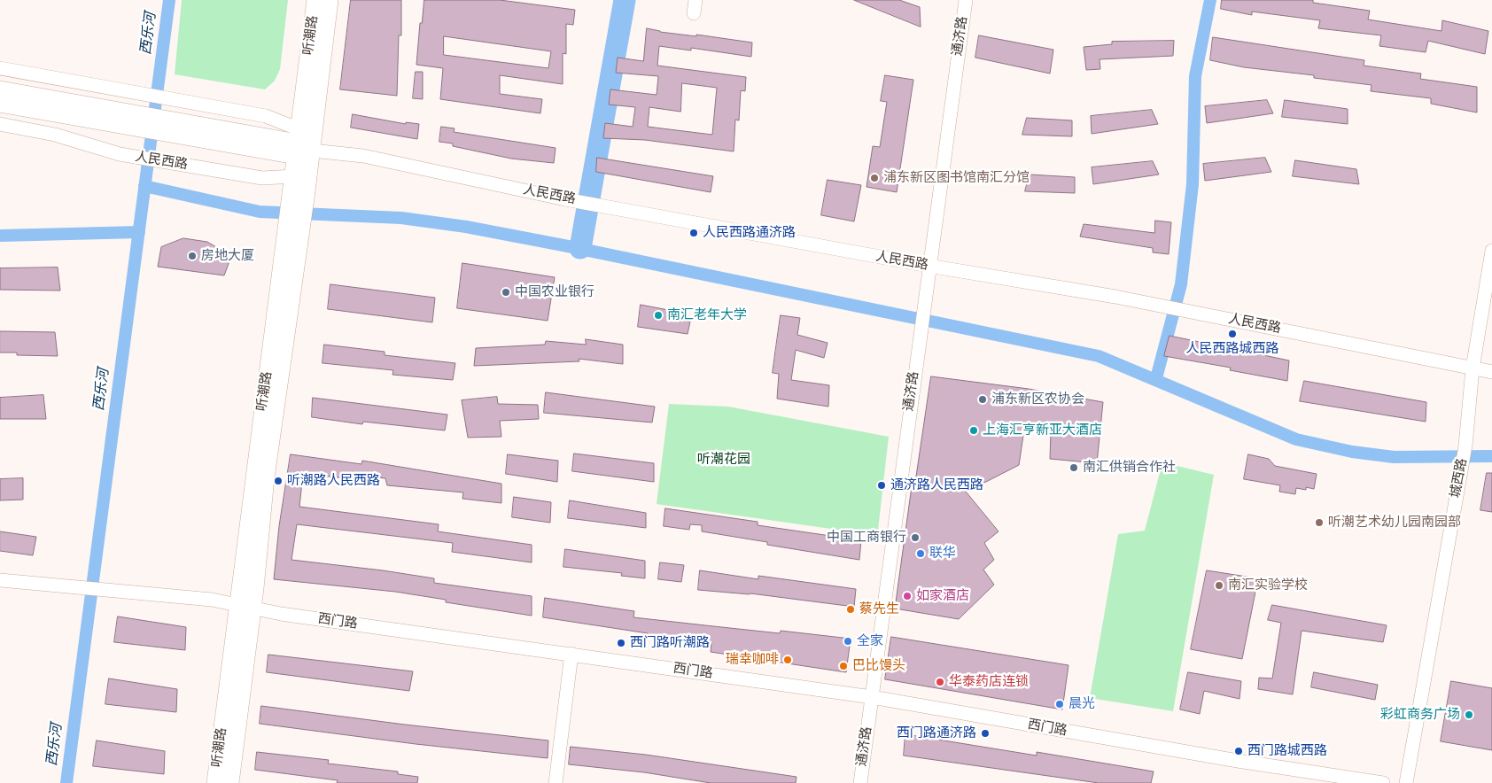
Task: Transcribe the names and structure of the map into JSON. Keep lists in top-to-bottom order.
{
  "streets": {
    "main road": ["听潮路", "人民西路"],
    "street": ["通济路", "城西路", "西门路"]
  },
  "crossings": [
    ["听潮路", "人民西路"],
    ["听潮路", "西门路"],
    ["通济路", "人民西路"],
    ["通济路", "西门路"],
    ["人民西路", "城西路"]
  ],
  "water": ["西乐河"],
  "parks": ["听潮花园"],
  "places": [
    "浦东新区图书馆南汇分馆",
    "人民西路通济路",
    "房地大厦",
    "中国农业银行",
    "南汇老年大学",
    "人民西路城西路",
    "浦东新区农协会",
    "上海汇亨新亚大酒店",
    "南汇供销合作社",
    "听潮路人民西路",
    "通济路人民西路",
    "听潮艺术幼儿园南园部",
    "中国工商银行",
    "联华",
    "南汇实验学校",
    "如家酒店",
    "蔡先生",
    "全家",
    "西门路听潮路",
    "瑞幸咖啡",
    "巴比馒头",
    "华泰药店连锁",
    "晨光",
    "彩虹商务广场",
    "西门路通济路",
    "西门路城西路"
  ]
}
